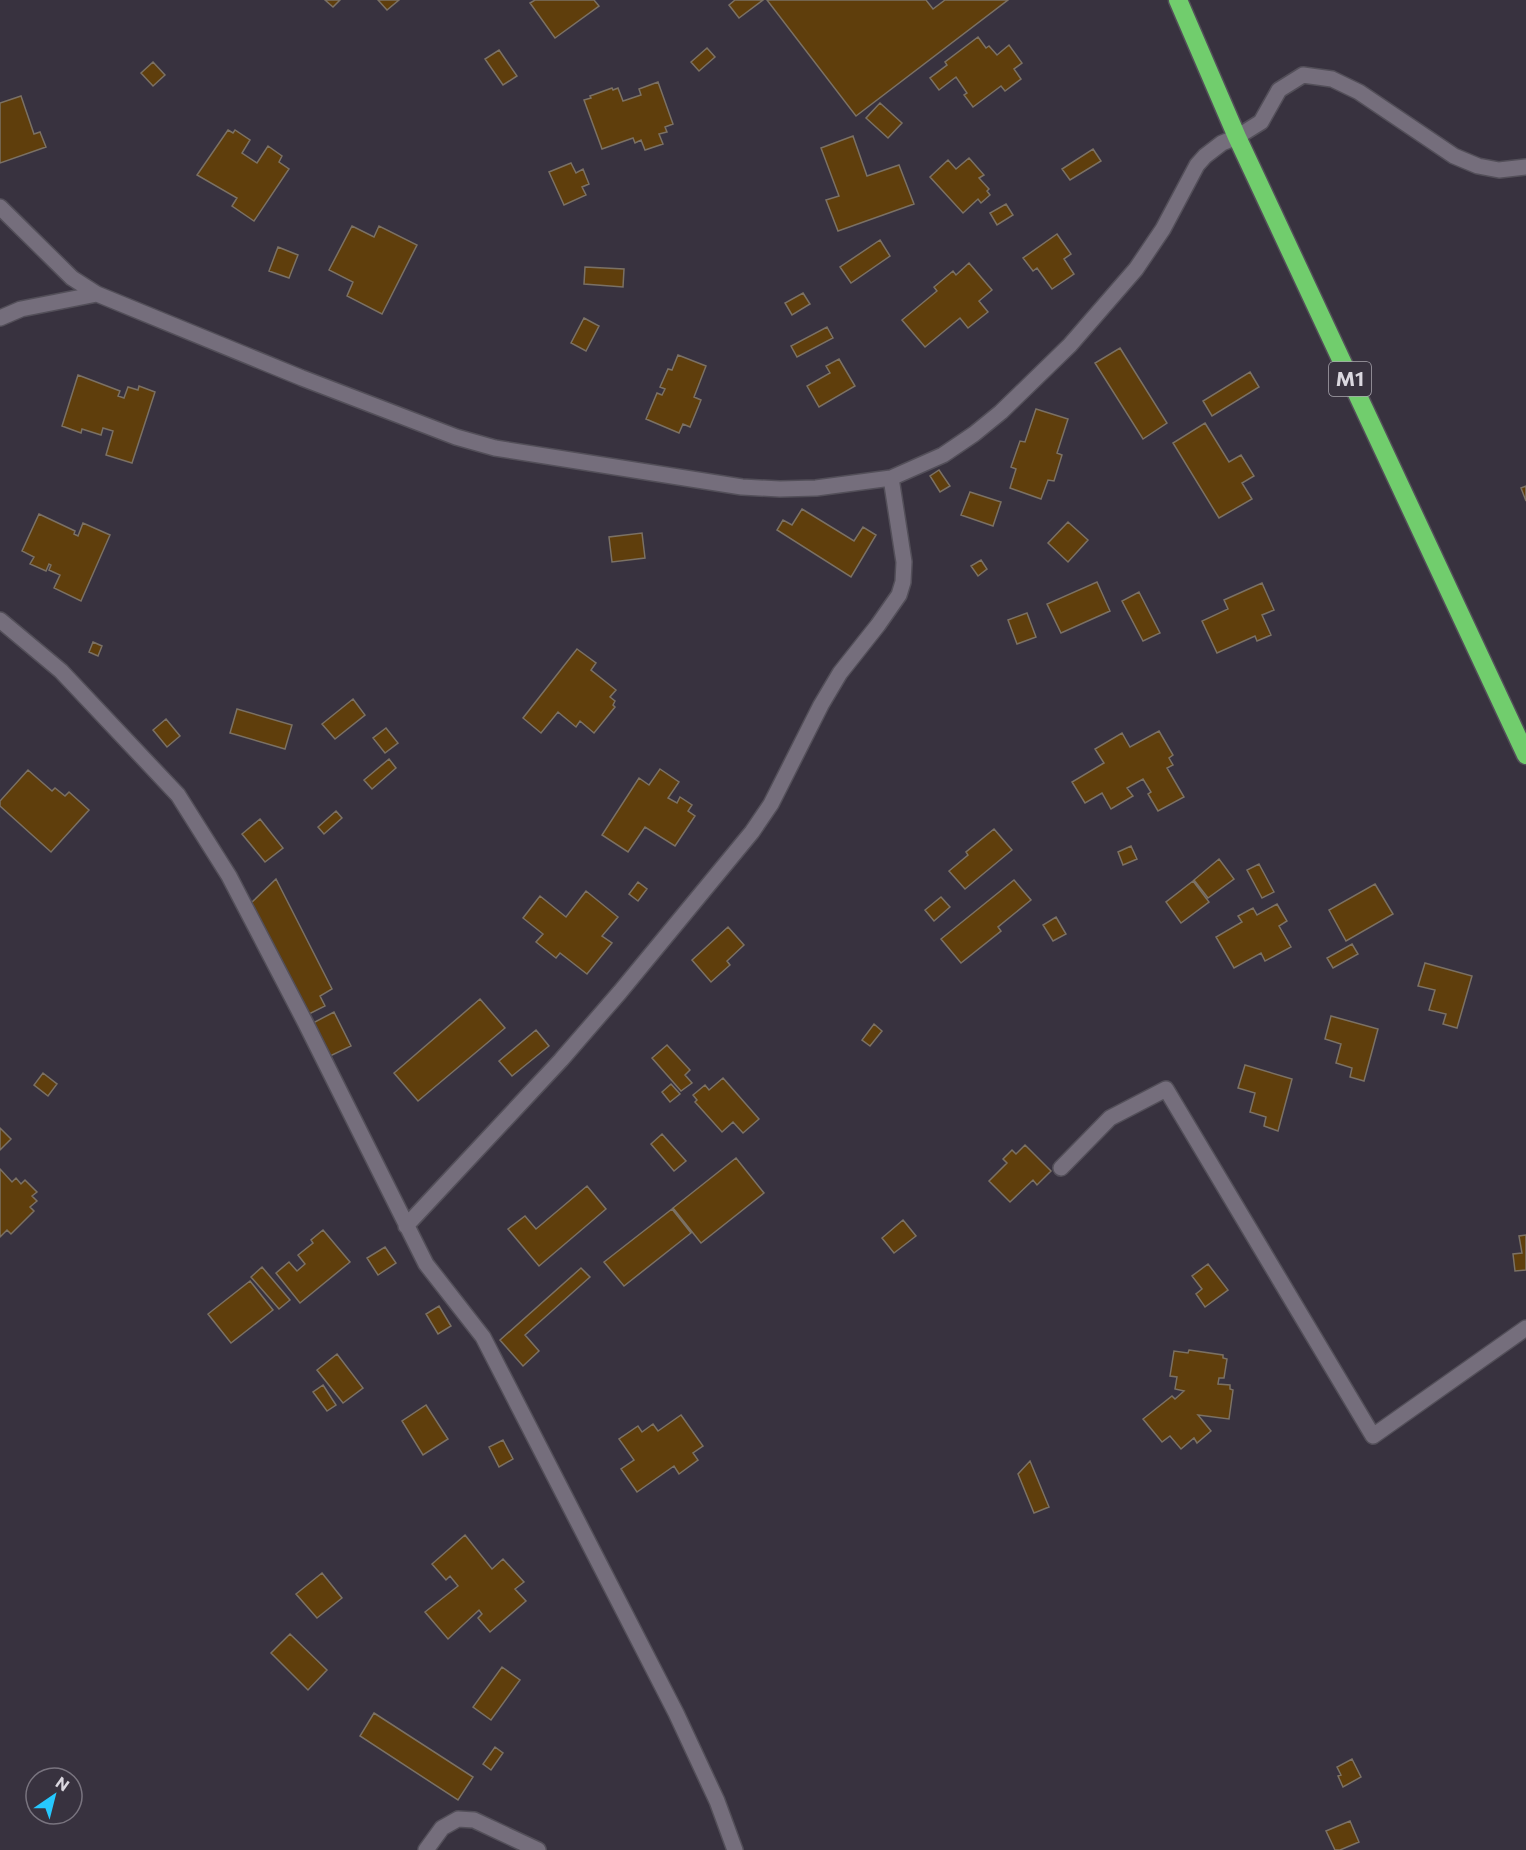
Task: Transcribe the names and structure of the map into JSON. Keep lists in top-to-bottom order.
{
  "streets": {
    "highway": ["M1"]
  },
  "north": "top right"
}
